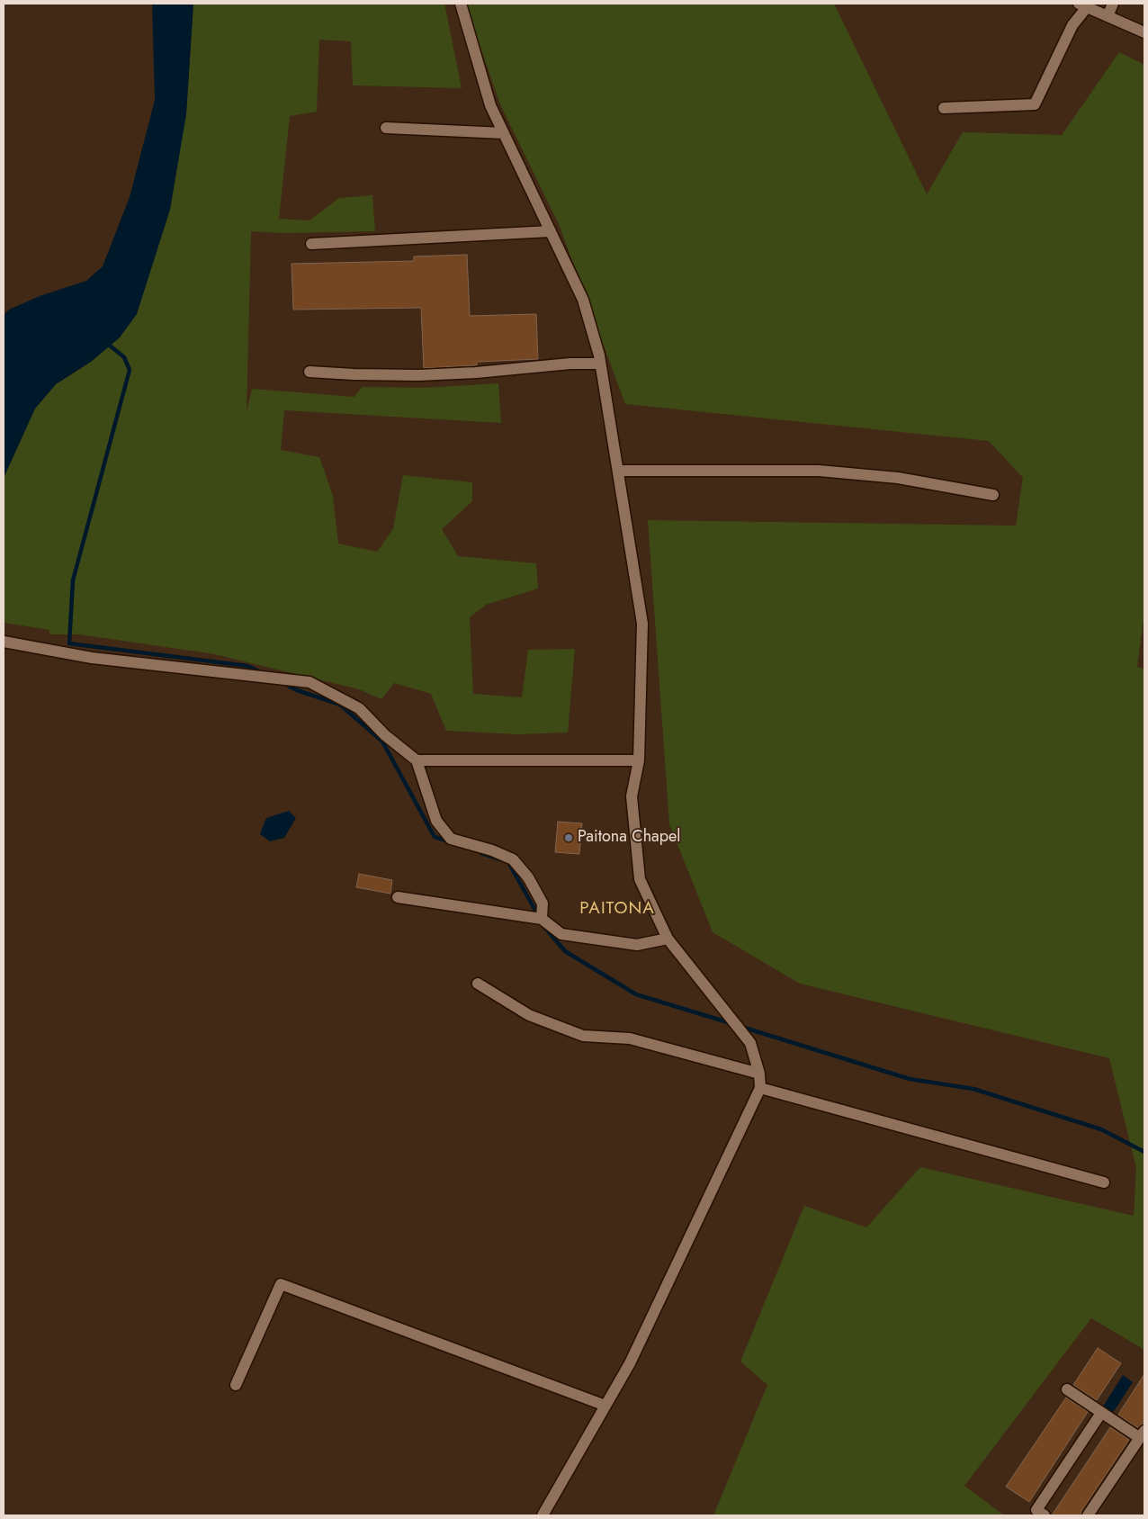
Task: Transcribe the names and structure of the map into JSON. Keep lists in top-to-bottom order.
{
  "districts": ["PAITONA"],
  "places": ["Paitona Chapel"]
}
